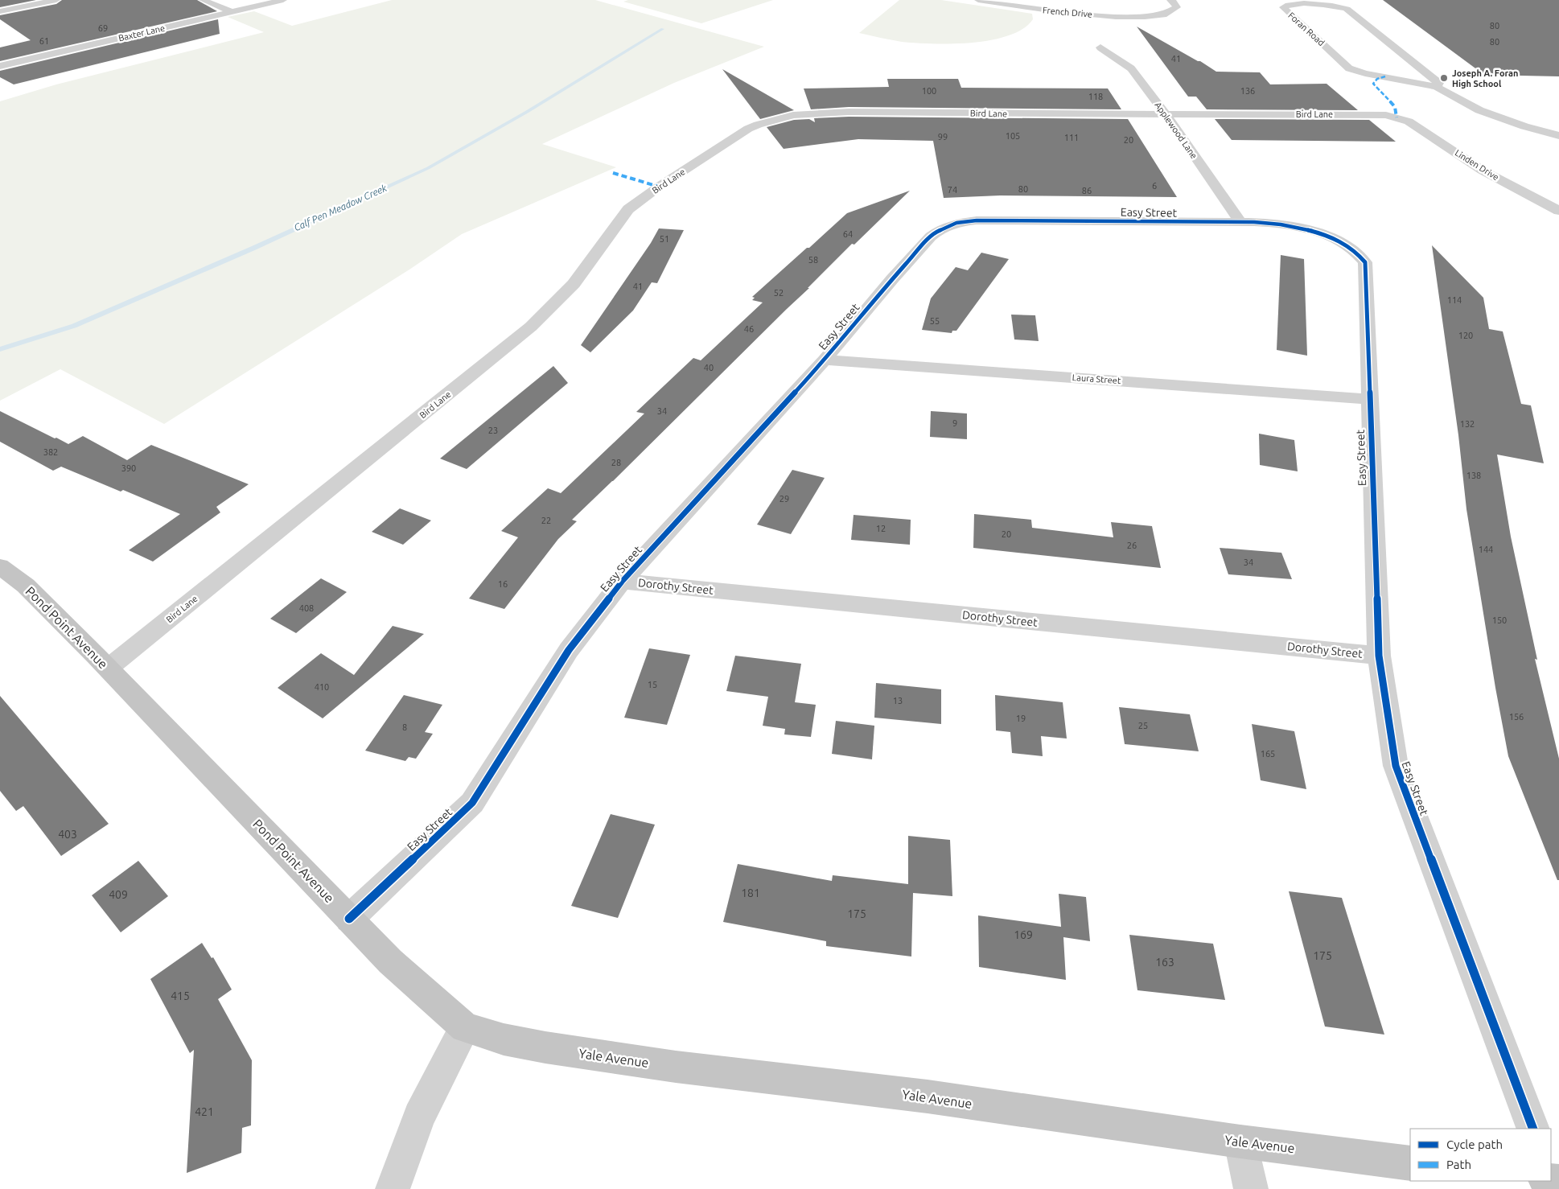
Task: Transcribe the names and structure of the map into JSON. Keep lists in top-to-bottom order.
{
  "streets": {
    "main road": ["Pond Point Avenue", "Yale Avenue"],
    "street": [
      "French Drive",
      "Foran Road",
      "Baxter Lane",
      "Bird Lane",
      "Applewood Lane",
      "Linden Drive",
      "Easy Street",
      "Laura Street",
      "Dorothy Street"
    ]
  },
  "crossings": [
    ["Bird Lane", "Applewood Lane"],
    ["Bird Lane", "Linden Drive"],
    ["Bird Lane", "Pond Point Avenue"],
    ["Applewood Lane", "Easy Street"],
    ["Easy Street", "Laura Street"],
    ["Easy Street", "Dorothy Street"],
    ["Easy Street", "Pond Point Avenue"],
    ["Pond Point Avenue", "Yale Avenue"]
  ],
  "water": ["Calf Pen Meadow Creek"],
  "places": ["Joseph A. Foran High School"],
  "house_numbers": [
    "80",
    "69",
    "61",
    "80",
    "41",
    "100",
    "136",
    "118",
    "105",
    "99",
    "111",
    "20",
    "6",
    "80",
    "74",
    "86",
    "64",
    "51",
    "58",
    "41",
    "52",
    "114",
    "55",
    "46",
    "120",
    "40",
    "34",
    "9",
    "132",
    "23",
    "382",
    "28",
    "390",
    "138",
    "29",
    "22",
    "12",
    "20",
    "26",
    "144",
    "34",
    "16",
    "408",
    "150",
    "15",
    "410",
    "13",
    "156",
    "19",
    "25",
    "8",
    "165",
    "403",
    "181",
    "409",
    "175",
    "169",
    "175",
    "163",
    "415",
    "421"
  ],
  "legend": ["Cycle path", "Path"]
}
